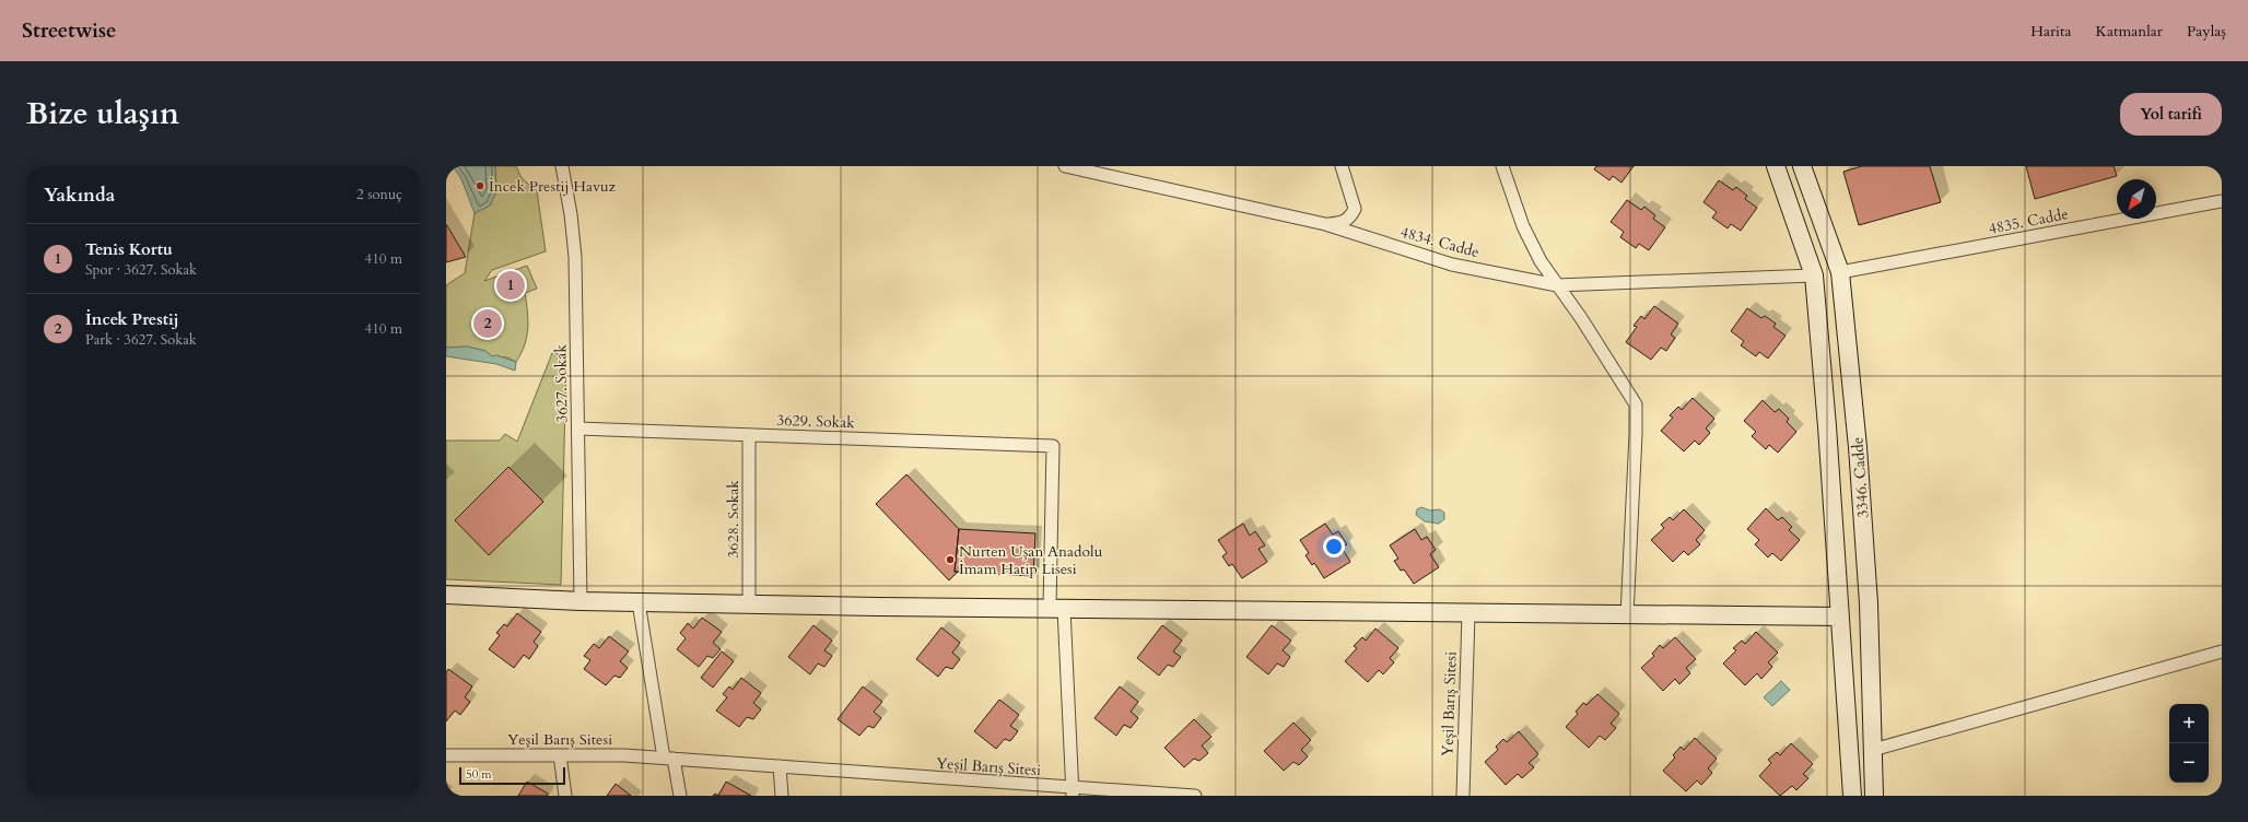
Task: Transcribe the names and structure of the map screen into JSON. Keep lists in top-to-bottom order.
{
  "streets": {
    "street": [
      "4835. Cadde",
      "4834. Cadde",
      "3627. Sokak",
      "3629. Sokak",
      "3346. Cadde",
      "3628. Sokak",
      "Yeşil Barış Sitesi"
    ]
  },
  "crossings": [
    ["4835. Cadde", "3346. Cadde"],
    ["4834. Cadde", "3346. Cadde"],
    ["3627. Sokak", "3629. Sokak"],
    ["3629. Sokak", "3628. Sokak"]
  ],
  "places": ["İncek Prestij Havuz", "Nurten Uşan Anadolu İmam Hatip Lisesi"],
  "scale_bar": "50 m",
  "north": "bottom left",
  "page": {
    "header": "Streetwise",
    "nav": ["Harita", "Katmanlar", "Paylaş"],
    "title": "Bize ulaşın",
    "buttons": "Yol tarifi",
    "heading": ["Yakında", "2 sonuç"],
    "list": [
      {
        "mark": "1",
        "name": "Tenis Kortu",
        "note": "Spor · 3627. Sokak",
        "value": "410 m"
      },
      {
        "mark": "2",
        "name": "İncek Prestij",
        "note": "Park · 3627. Sokak",
        "value": "410 m"
      }
    ],
    "pins": ["1", "2"],
    "map_buttons": ["+", "−"],
    "scale": "50 m"
  }
}
